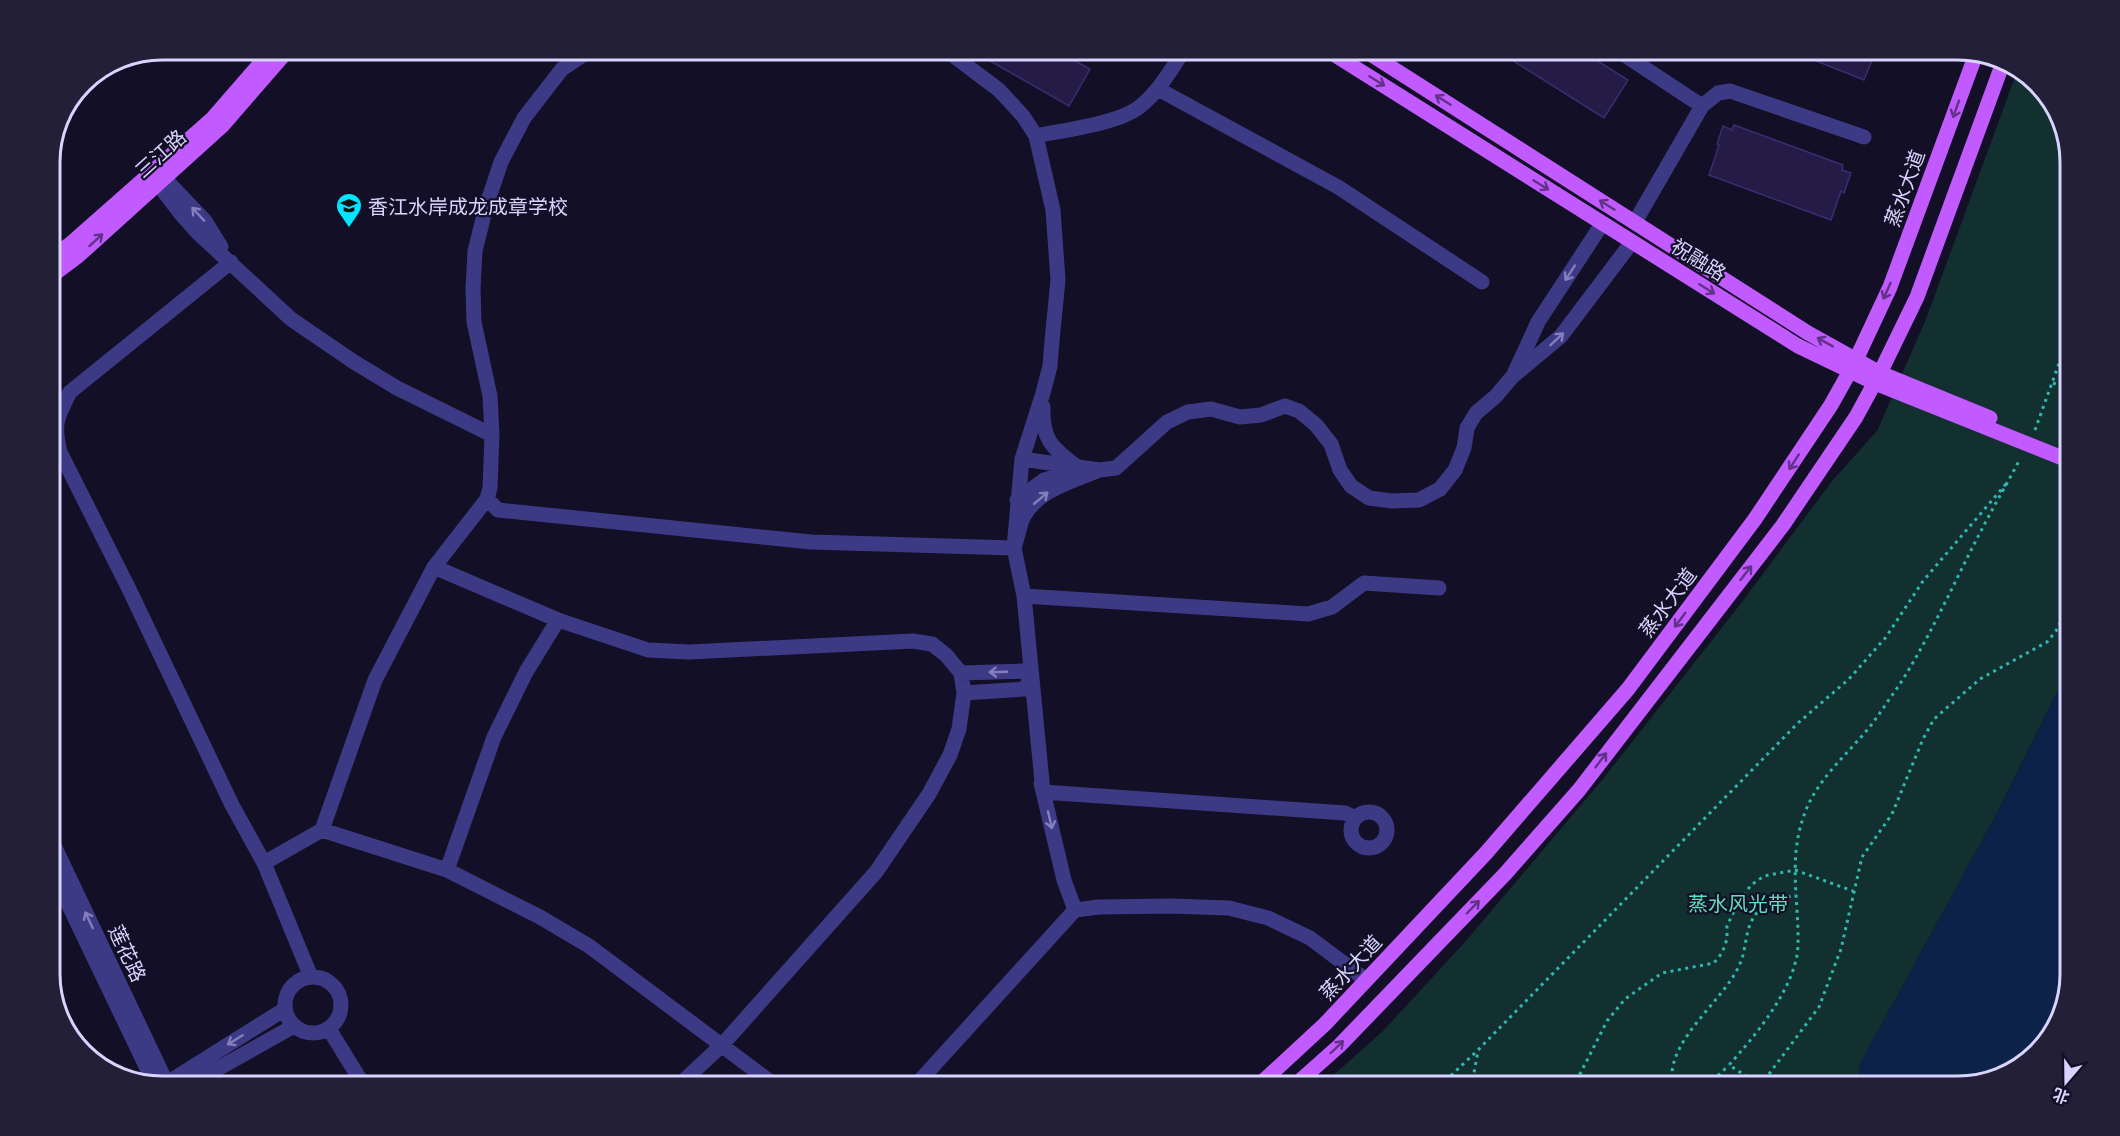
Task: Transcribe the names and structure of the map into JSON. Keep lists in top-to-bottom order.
{
  "streets": {
    "main road": ["三江路", "蒸水大道", "祝融路"],
    "street": ["莲花路"]
  },
  "crossings": [
    ["蒸水大道", "祝融路"]
  ],
  "parks": ["蒸水风光带"],
  "places": {
    "school or university": ["香江水岸成龙成章学校"]
  },
  "north": "bottom"
}
